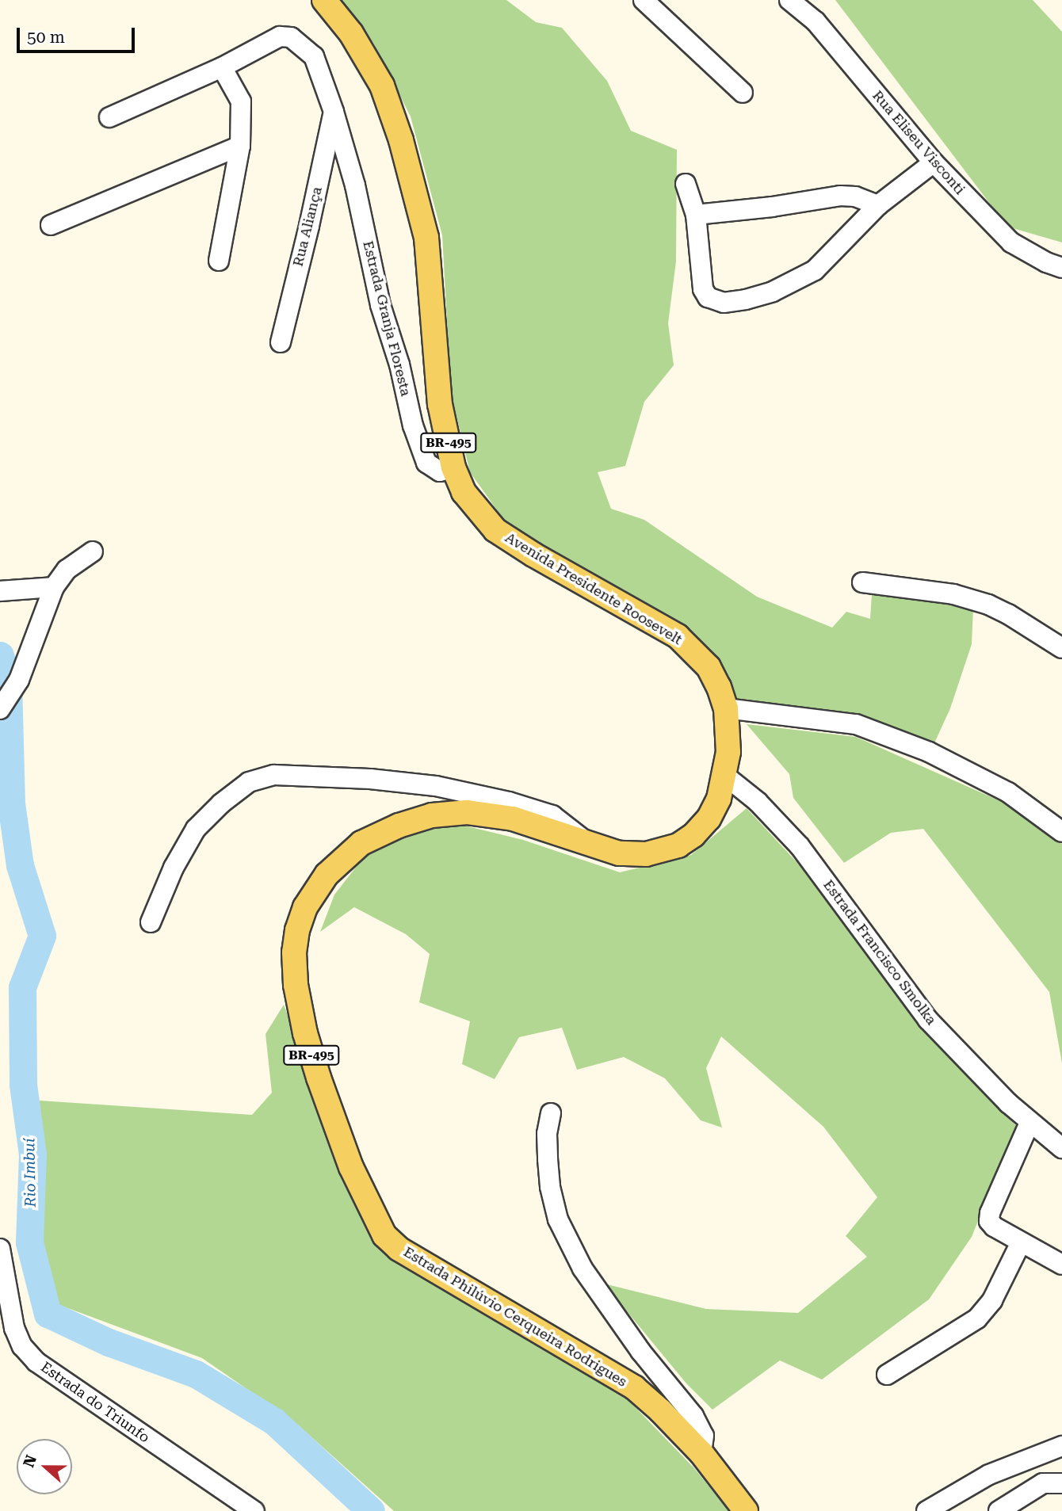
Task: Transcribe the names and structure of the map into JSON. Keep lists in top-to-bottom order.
{
  "streets": {
    "main road": ["BR-495", "Avenida Presidente Roosevelt", "Estrada Philúvio Cerqueira Rodrigues"],
    "street": [
      "Rua Eliseu Visconti",
      "Rua Aliança",
      "Estrada Granja Floresta",
      "Estrada Francisco Smolka",
      "Estrada do Triunfo"
    ]
  },
  "crossings": [
    ["Rua Aliança", "Estrada Granja Floresta"],
    ["Estrada Granja Floresta", "Avenida Presidente Roosevelt"],
    ["Avenida Presidente Roosevelt", "Estrada Francisco Smolka"],
    ["Avenida Presidente Roosevelt", "Estrada Philúvio Cerqueira Rodrigues"],
    ["Estrada Francisco Smolka", "Estrada Philúvio Cerqueira Rodrigues"]
  ],
  "water": ["Rio Imbuí"],
  "scale_bar": "50 m",
  "north": "left"
}
